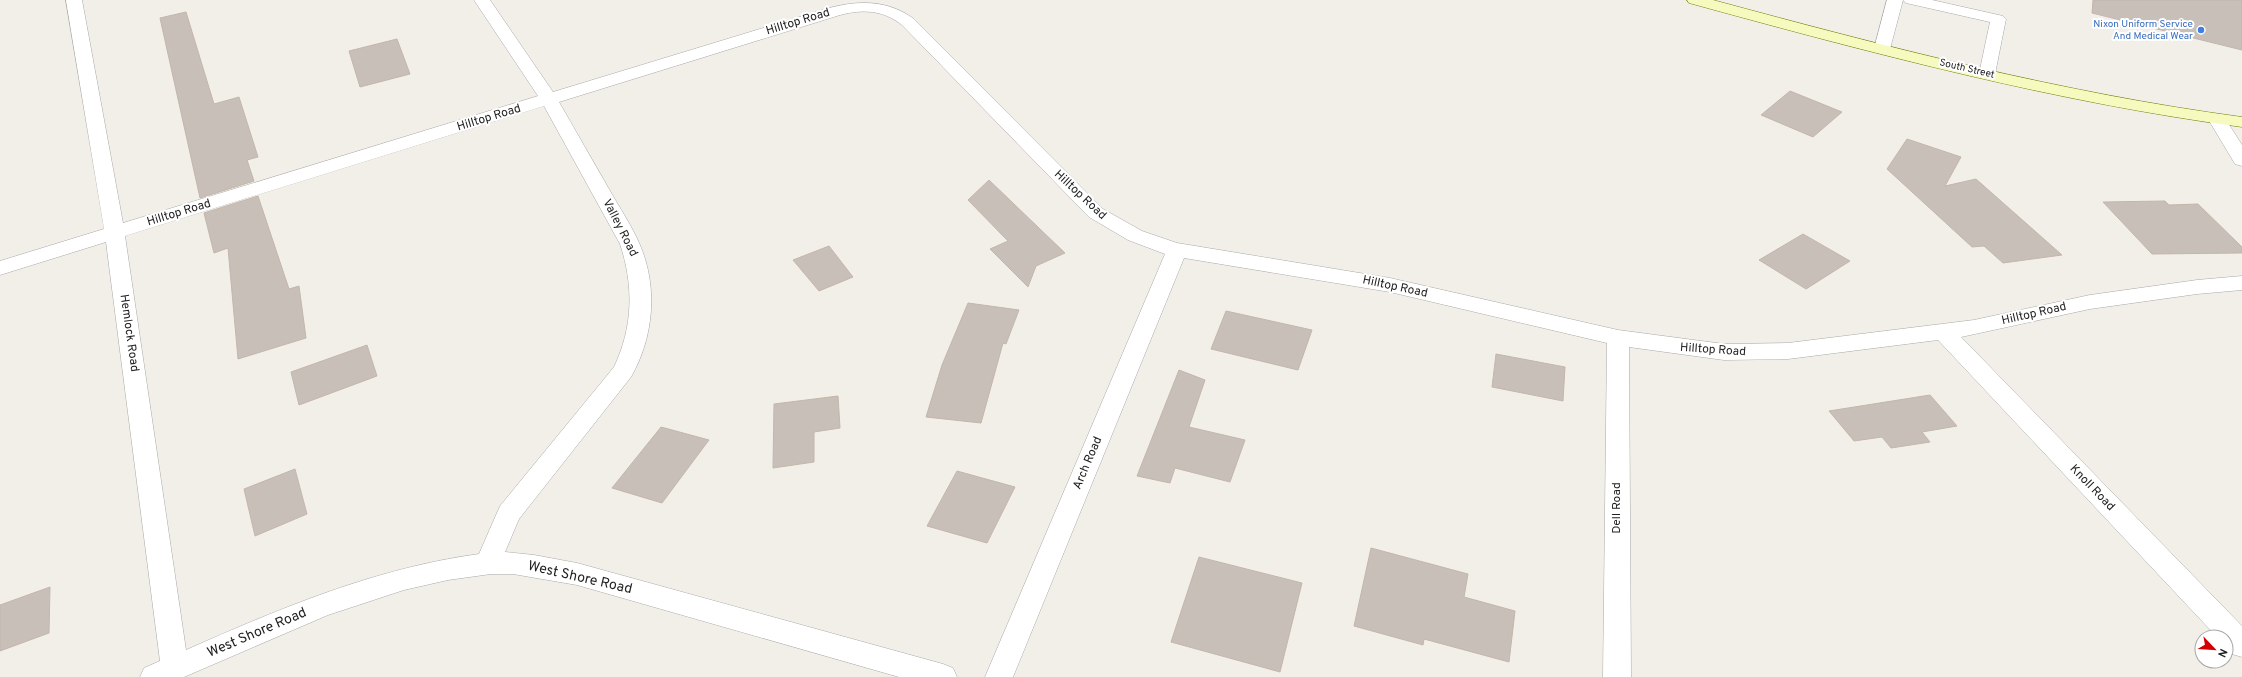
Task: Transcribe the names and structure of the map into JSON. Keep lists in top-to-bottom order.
{
  "streets": {
    "main road": ["South Street"],
    "street": [
      "Hilltop Road",
      "Valley Road",
      "Hemlock Road",
      "Arch Road",
      "Knoll Road",
      "Dell Road",
      "West Shore Road"
    ]
  },
  "crossings": [
    ["Hilltop Road", "Valley Road"],
    ["Hilltop Road", "Hemlock Road"],
    ["Hilltop Road", "Arch Road"],
    ["Hilltop Road", "Knoll Road"],
    ["Hilltop Road", "Dell Road"],
    ["Valley Road", "West Shore Road"],
    ["Hemlock Road", "West Shore Road"]
  ],
  "places": ["Nixon Uniform Service And Medical Wear"],
  "north": "bottom right"
}
